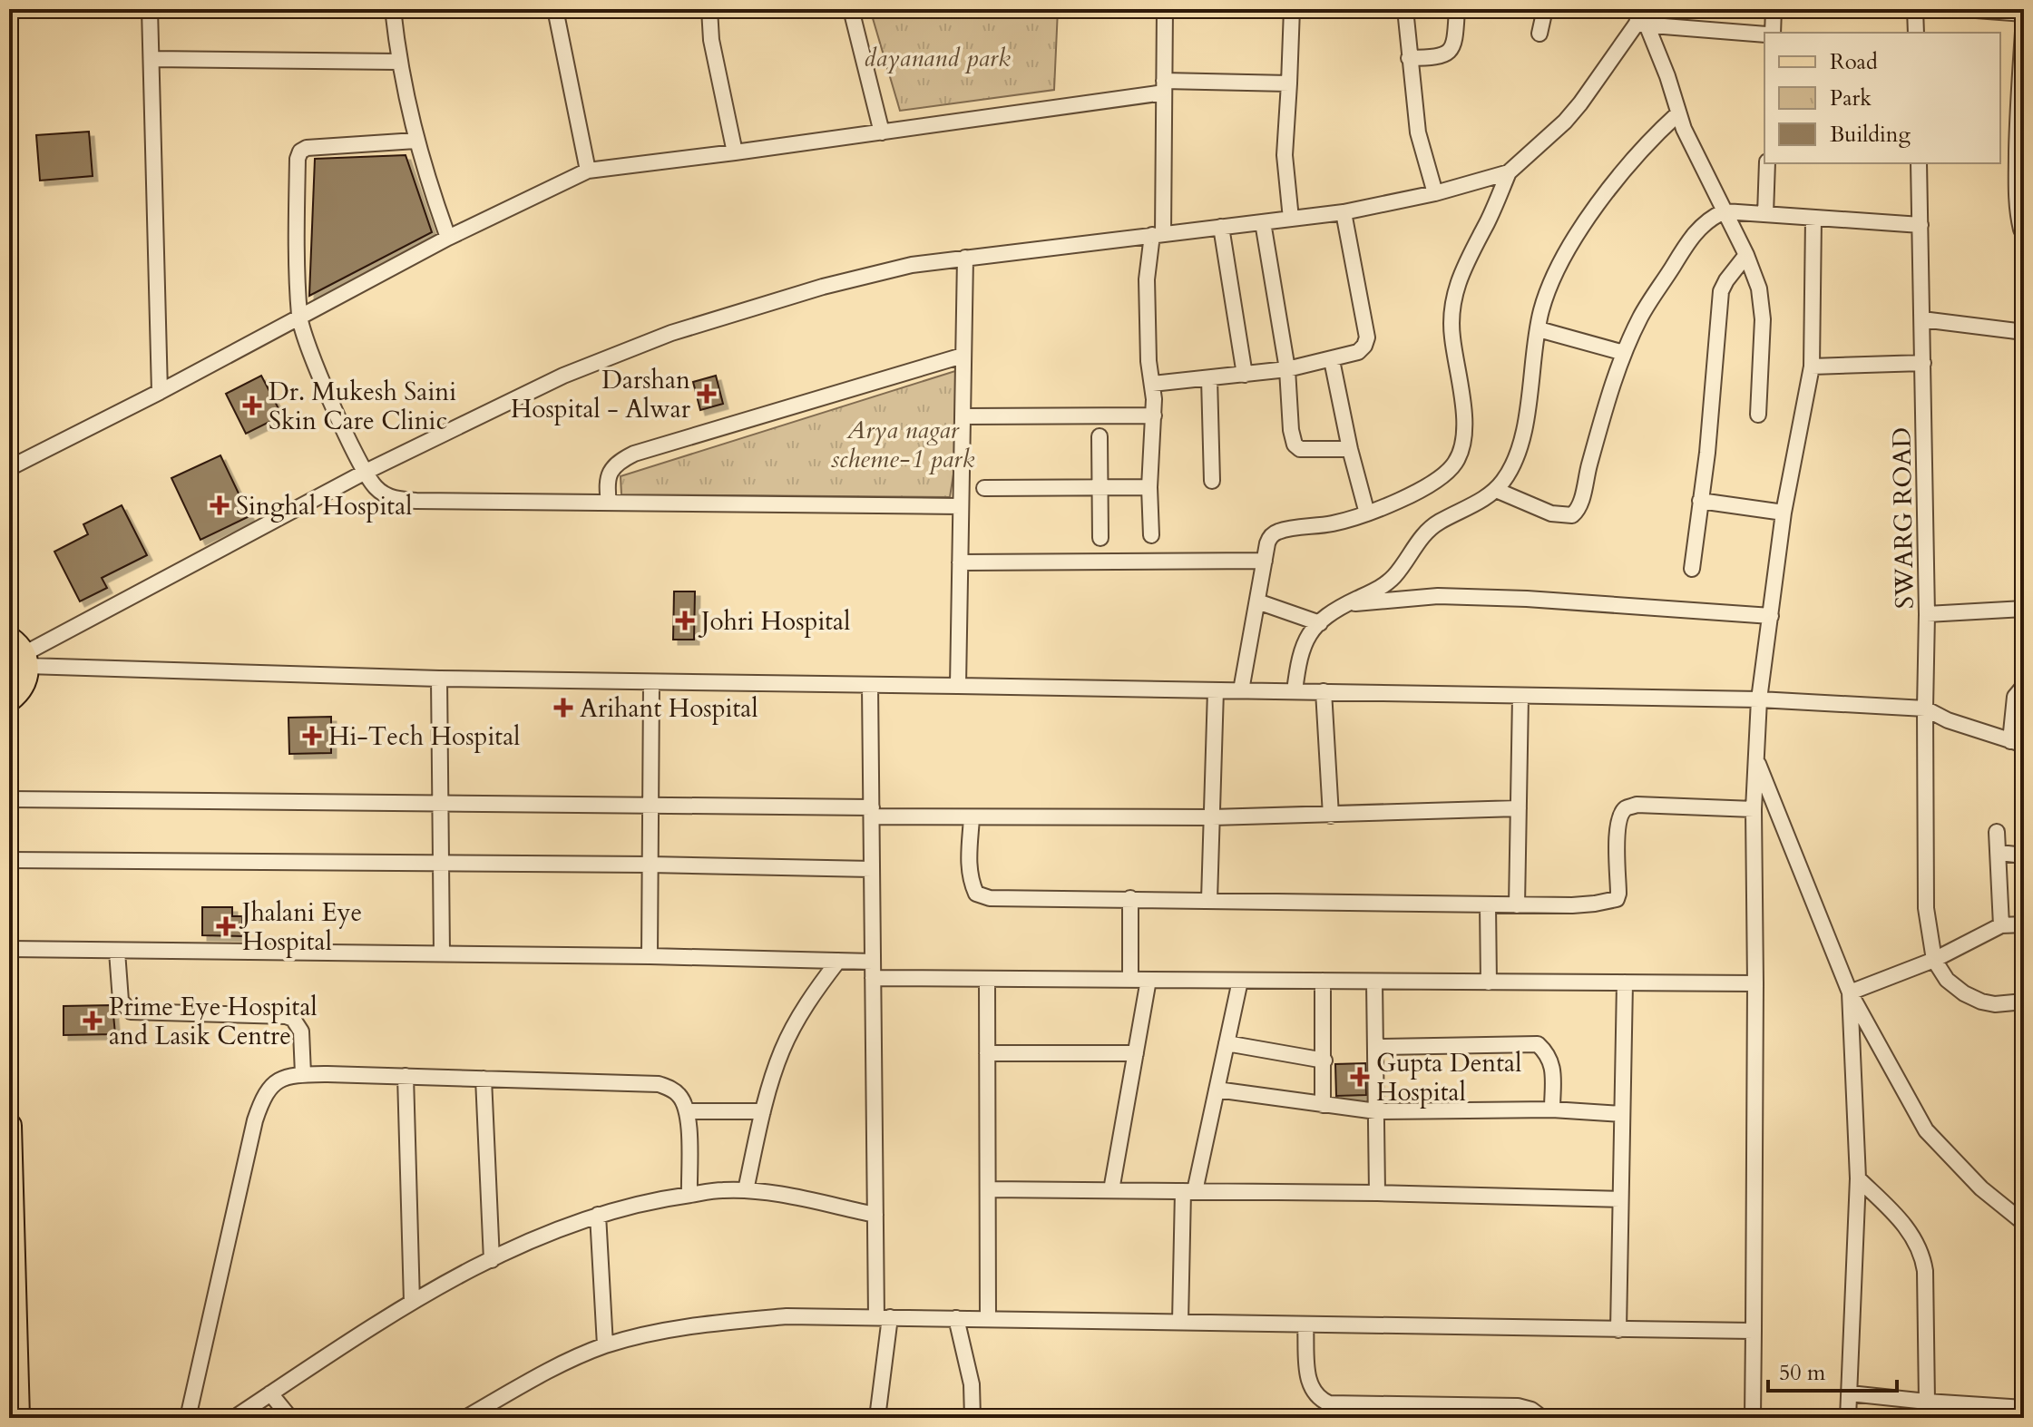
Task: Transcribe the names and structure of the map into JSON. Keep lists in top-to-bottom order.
{
  "streets": {
    "street": ["SWARG ROAD"]
  },
  "parks": ["dayanand park", "Arya nagar scheme-1 park"],
  "places": {
    "health": [
      "Darshan Hospital - Alwar",
      "Dr. Mukesh Saini Skin Care Clinic",
      "Singhal Hospital",
      "Johri Hospital",
      "Arihant Hospital",
      "Hi-Tech Hospital",
      "Jhalani Eye Hospital",
      "Prime Eye Hospital and Lasik Centre",
      "Gupta Dental Hospital"
    ]
  },
  "legend": ["Road", "Park", "Building"],
  "scale_bar": "50 m"
}
